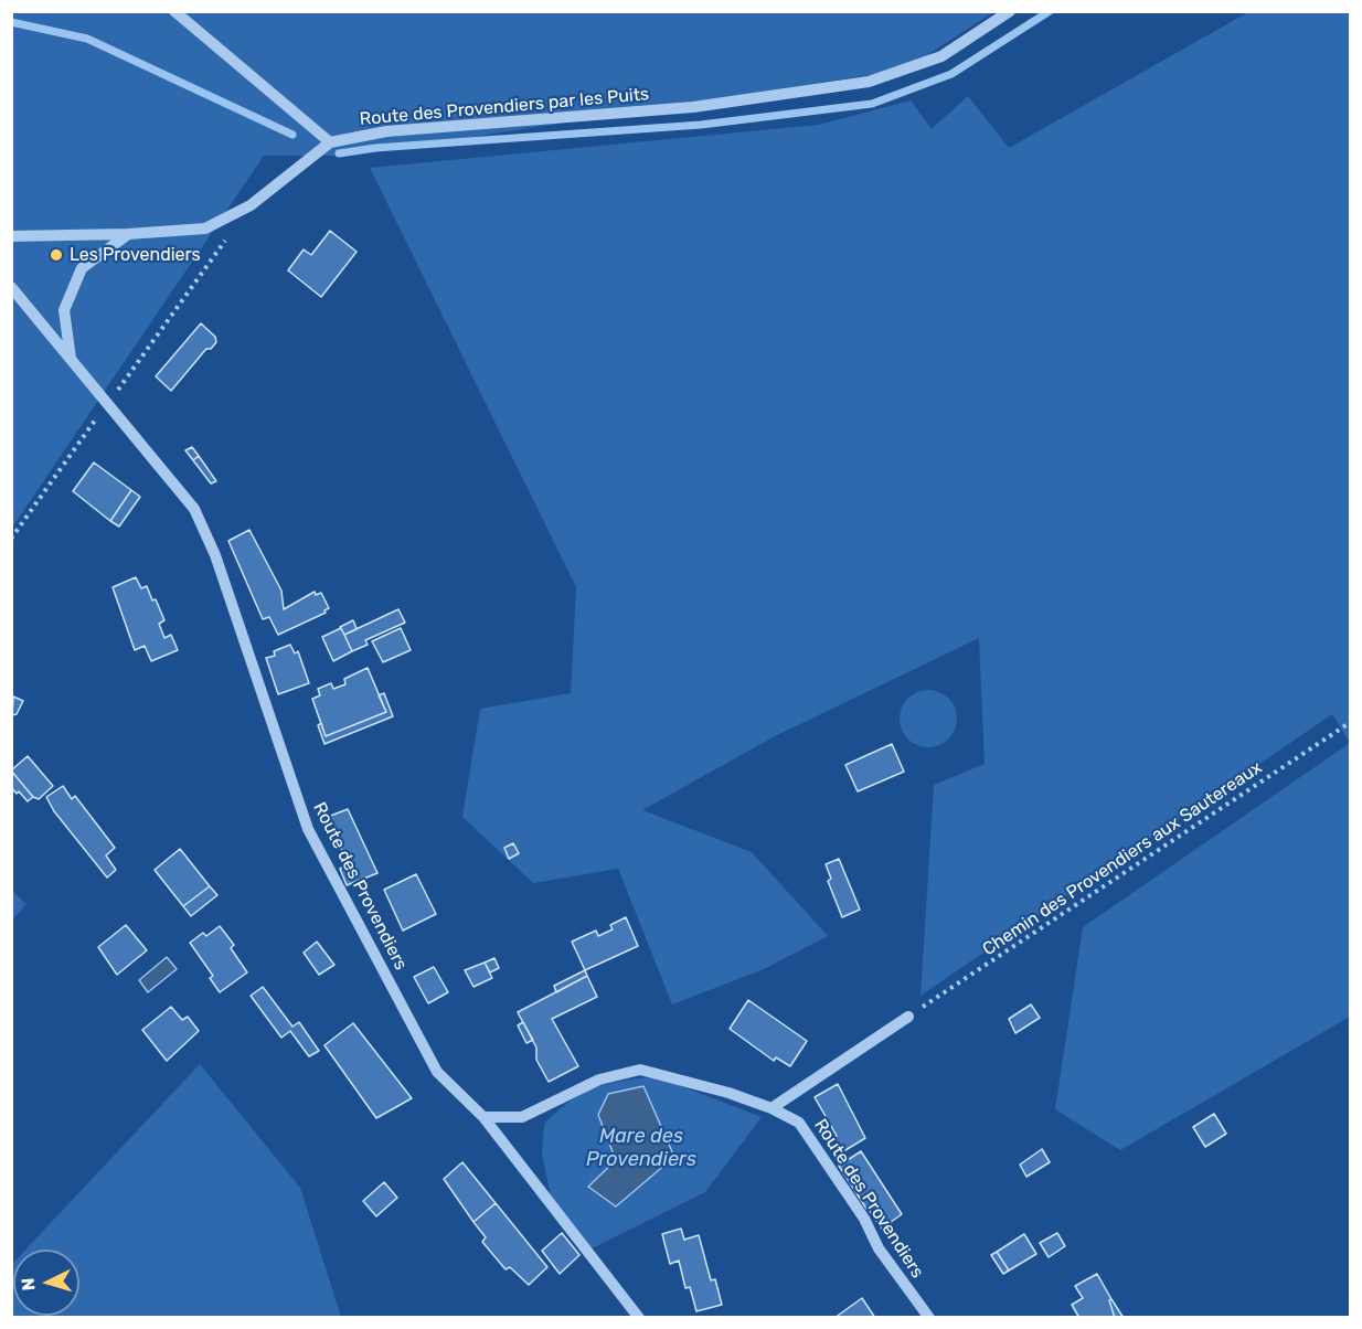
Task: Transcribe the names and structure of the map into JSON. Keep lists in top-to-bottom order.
{
  "streets": {
    "street": ["Route des Provendiers par les Puits", "Route des Provendiers"],
    "path": ["Chemin des Provendiers aux Sautereaux"]
  },
  "water": ["Mare des Provendiers"],
  "places": ["Les Provendiers"],
  "north": "left"
}
